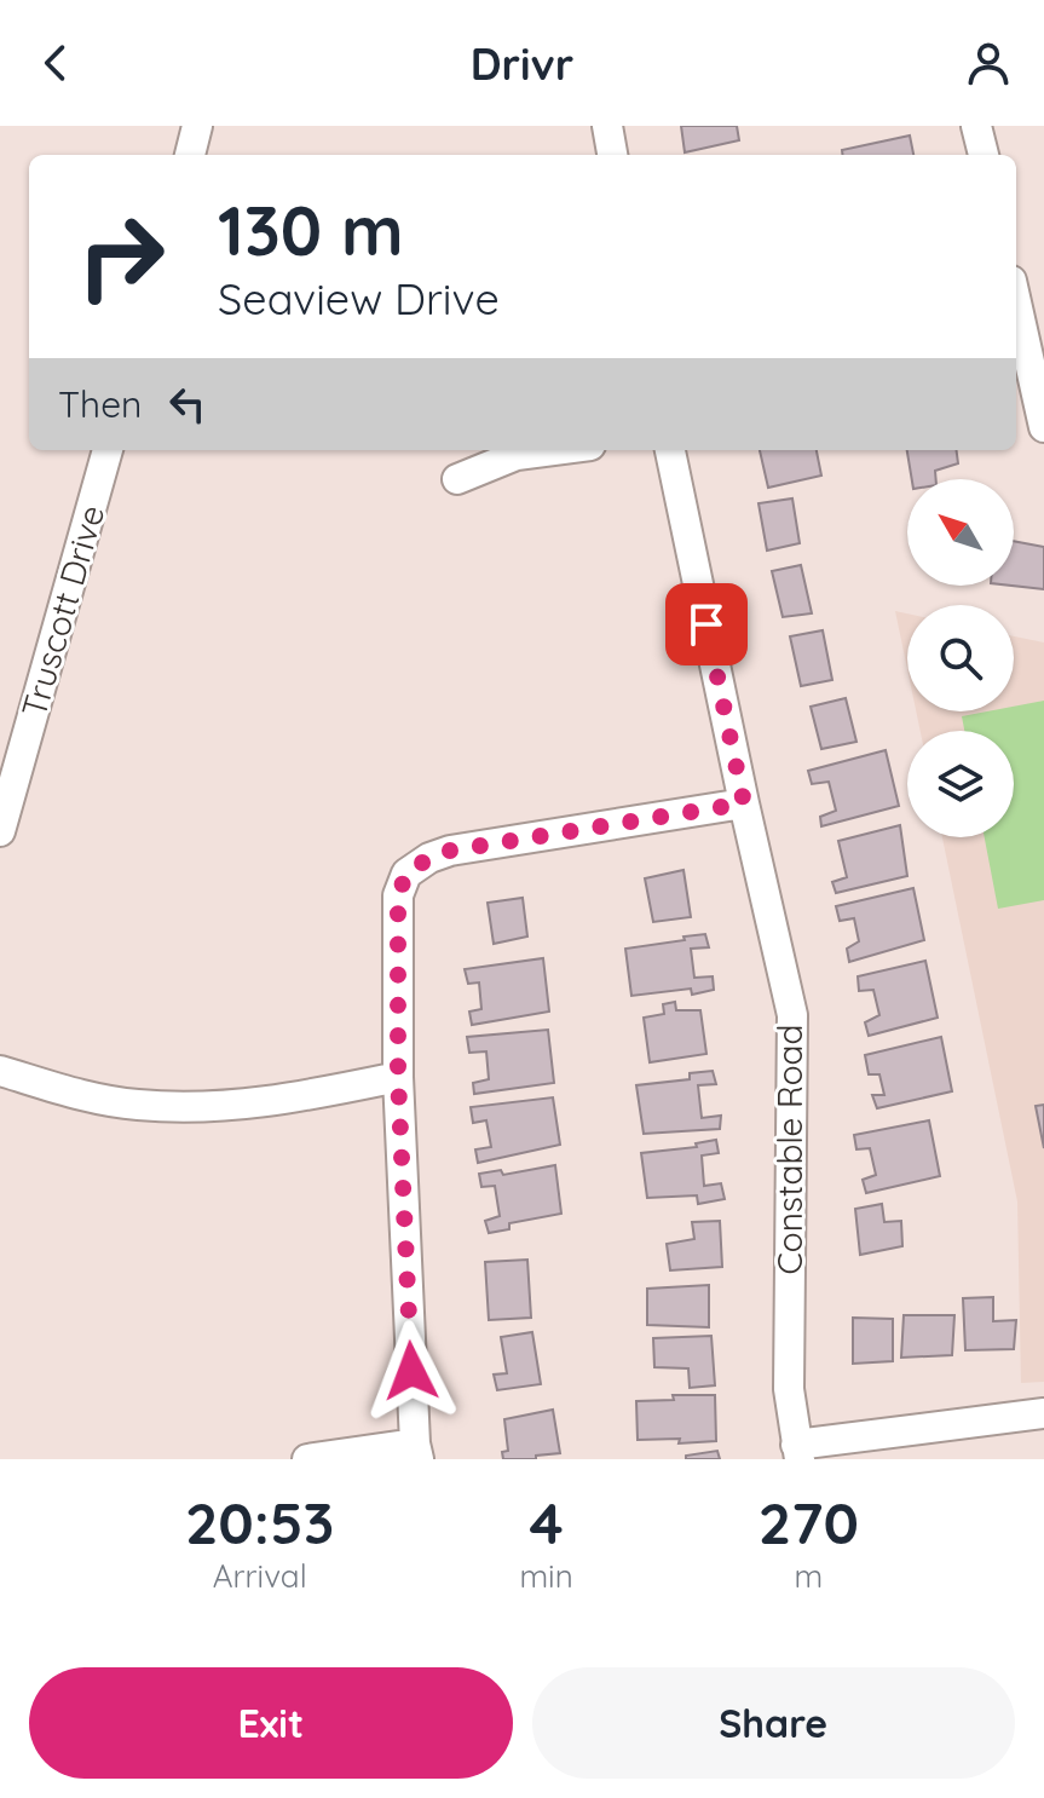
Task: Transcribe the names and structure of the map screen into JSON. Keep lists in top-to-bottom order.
{
  "streets": {
    "street": ["Truscott Drive", "Constable Road"]
  },
  "north": "top left",
  "page": {
    "header": "Drivr",
    "turn": ["130 m", "Seaview Drive"],
    "then": "Then",
    "eta": [
      "20:53",
      "Arrival",
      "4",
      "min",
      "270",
      "m"
    ],
    "buttons": ["Exit", "Share"]
  }
}
